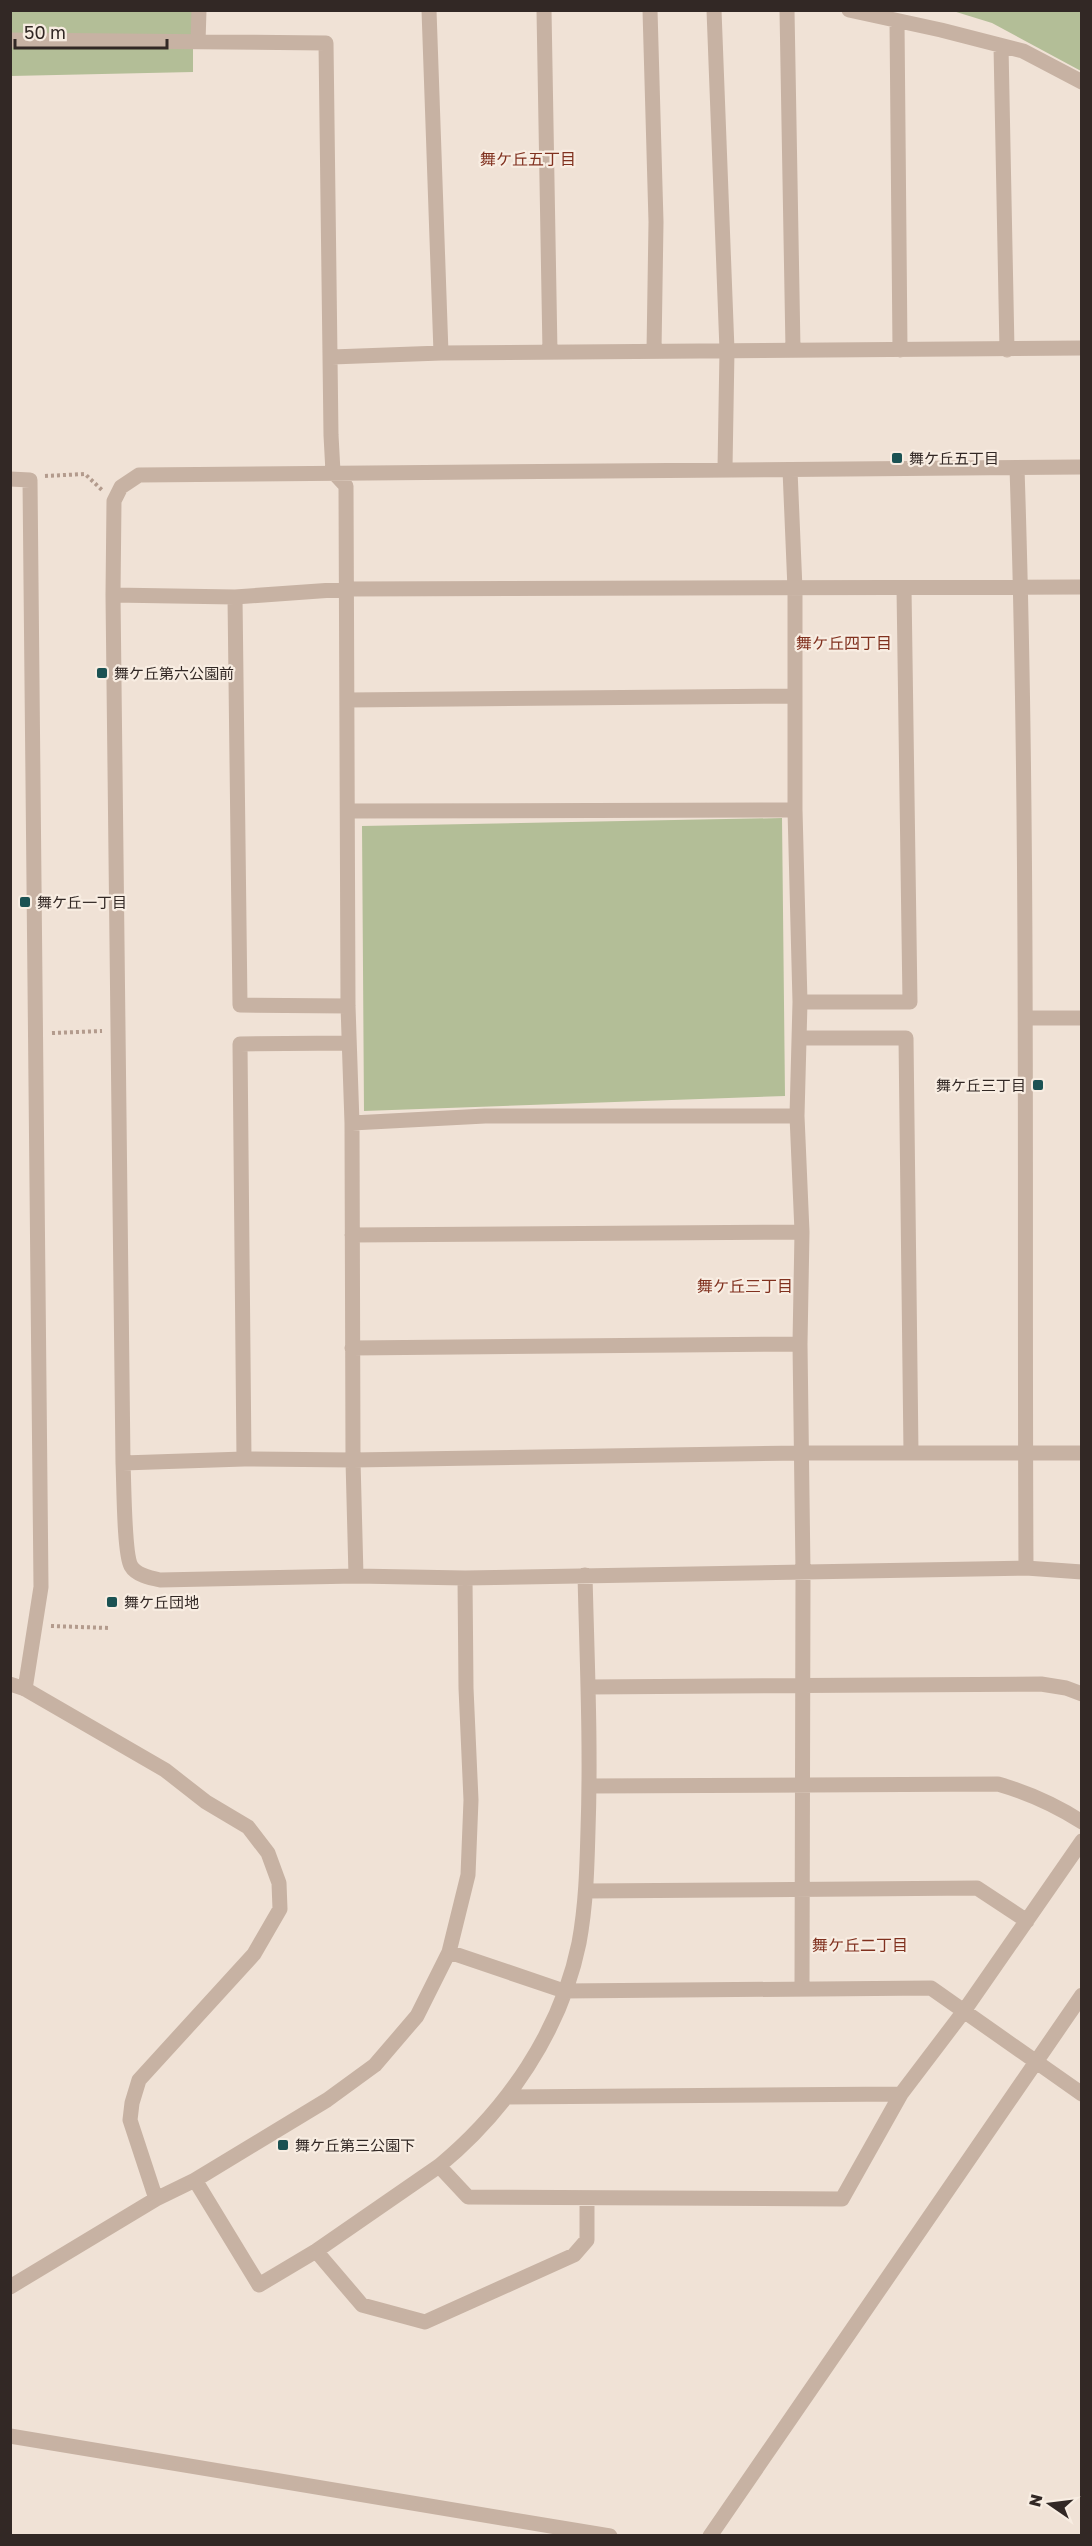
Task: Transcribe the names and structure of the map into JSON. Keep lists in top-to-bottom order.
{
  "districts": [
    "舞ケ丘五丁目",
    "舞ケ丘四丁目",
    "舞ケ丘三丁目",
    "舞ケ丘二丁目"
  ],
  "places": {
    "transit": [
      "舞ケ丘五丁目",
      "舞ケ丘第六公園前",
      "舞ケ丘一丁目",
      "舞ケ丘三丁目",
      "舞ケ丘団地",
      "舞ケ丘第三公園下"
    ]
  },
  "scale_bar": "50 m",
  "north": "left"
}
